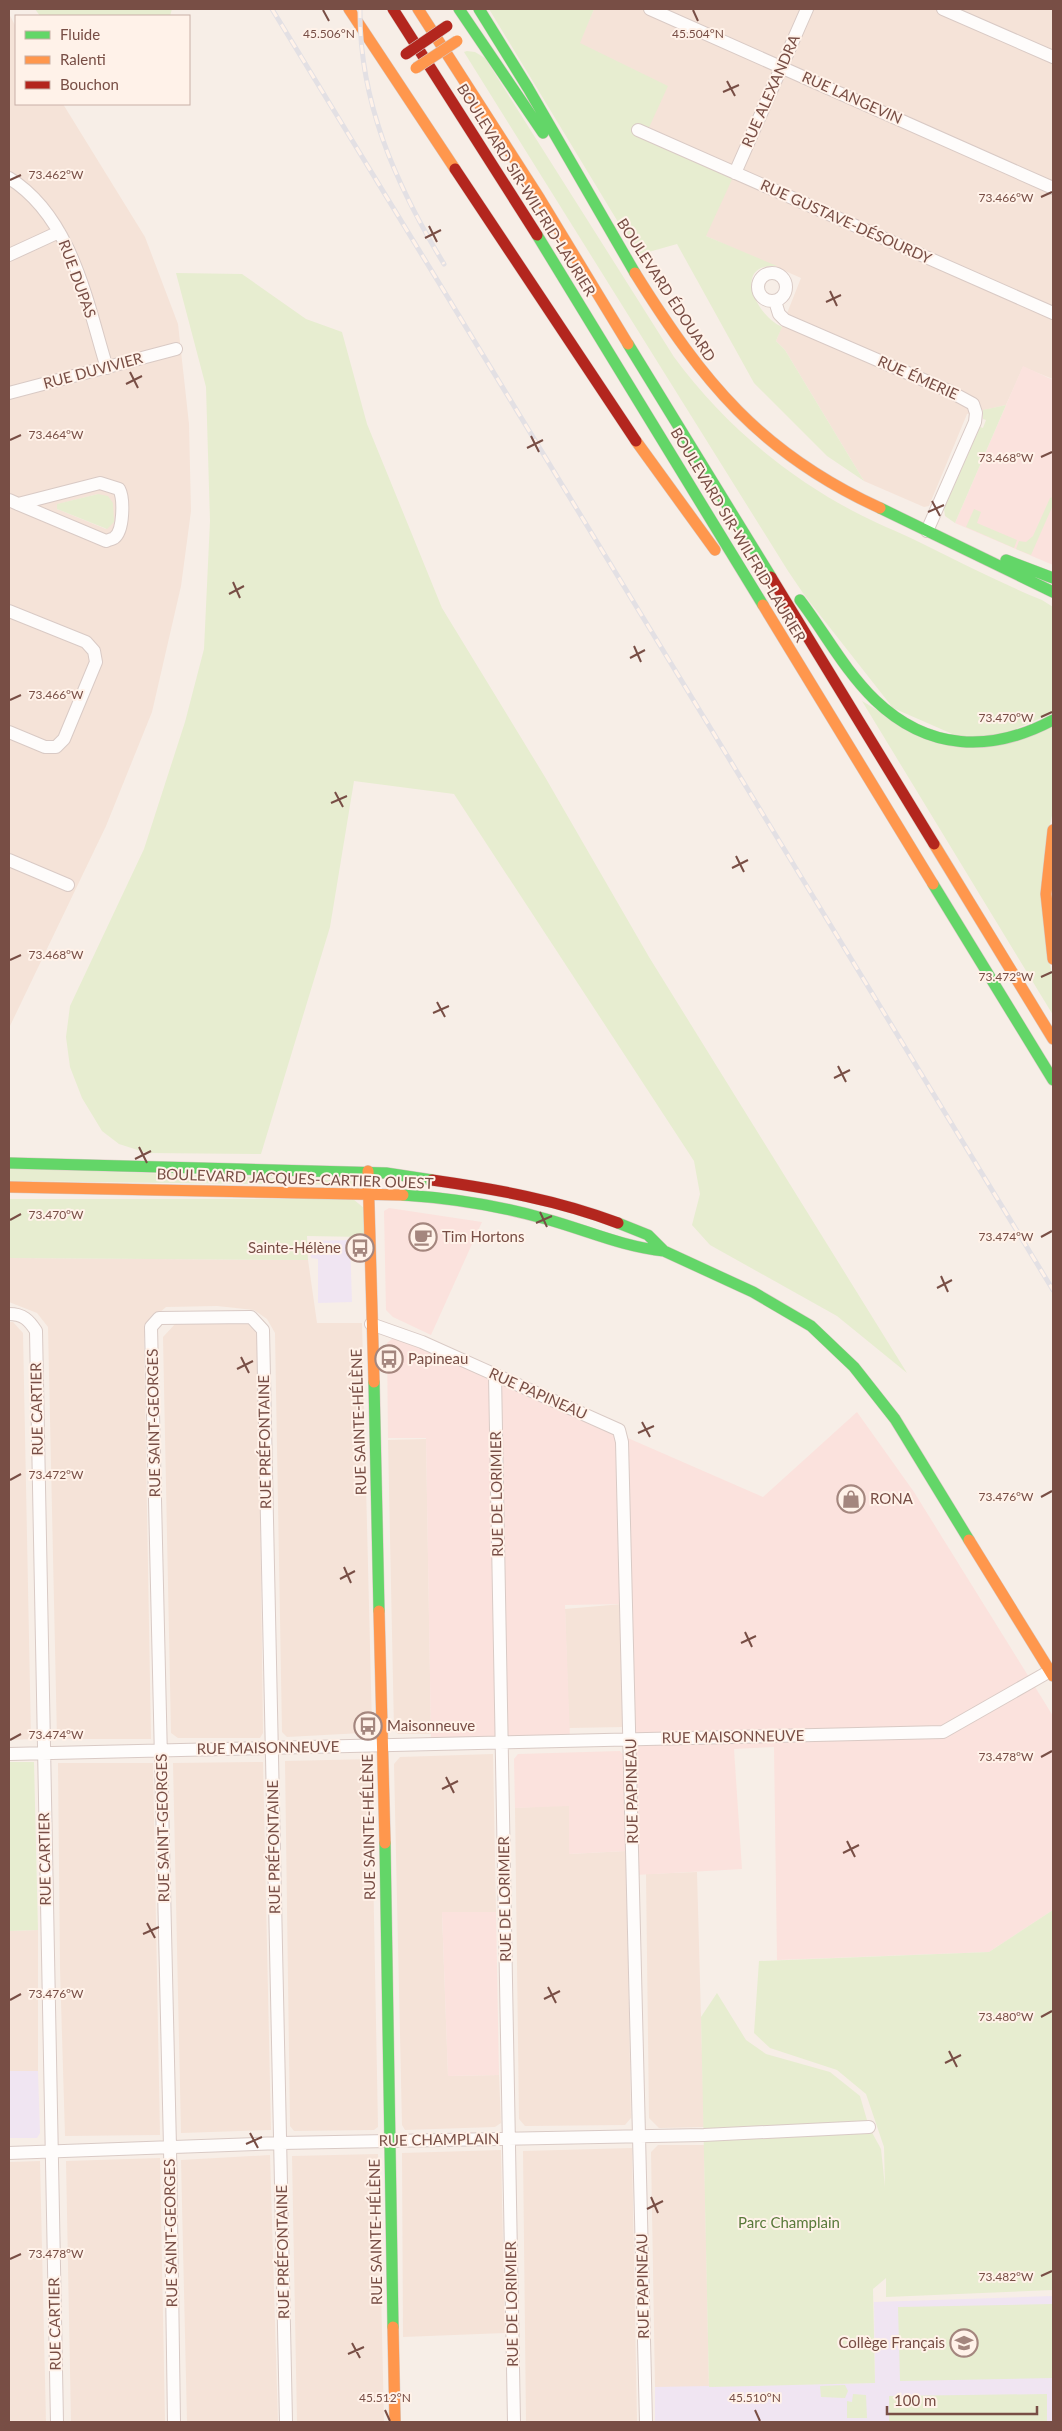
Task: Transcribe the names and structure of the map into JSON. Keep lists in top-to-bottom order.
{
  "streets": {
    "main road": [
      "BOULEVARD SIR-WILFRID-LAURIER",
      "BOULEVARD ÉDOUARD",
      "BOULEVARD JACQUES-CARTIER OUEST",
      "RUE SAINTE-HÉLÈNE"
    ],
    "street": [
      "RUE ALEXANDRA",
      "RUE LANGEVIN",
      "RUE GUSTAVE-DÉSOURDY",
      "RUE DUPAS",
      "RUE DUVIVIER",
      "RUE ÉMERIE",
      "RUE PAPINEAU",
      "RUE CARTIER",
      "RUE SAINT-GEORGES",
      "RUE PRÉFONTAINE",
      "RUE DE LORIMIER",
      "RUE MAISONNEUVE",
      "RUE CHAMPLAIN"
    ]
  },
  "crossings": [
    ["RUE ALEXANDRA", "RUE LANGEVIN"],
    ["RUE ALEXANDRA", "RUE GUSTAVE-DÉSOURDY"],
    ["RUE DUPAS", "RUE DUVIVIER"],
    ["BOULEVARD ÉDOUARD", "RUE ÉMERIE"],
    ["BOULEVARD JACQUES-CARTIER OUEST", "RUE SAINTE-HÉLÈNE"],
    ["BOULEVARD JACQUES-CARTIER OUEST", "RUE MAISONNEUVE"],
    ["RUE PAPINEAU", "RUE SAINTE-HÉLÈNE"],
    ["RUE PAPINEAU", "RUE DE LORIMIER"],
    ["RUE PAPINEAU", "RUE MAISONNEUVE"],
    ["RUE PAPINEAU", "RUE CHAMPLAIN"],
    ["RUE CARTIER", "RUE MAISONNEUVE"],
    ["RUE CARTIER", "RUE CHAMPLAIN"],
    ["RUE SAINTE-HÉLÈNE", "RUE MAISONNEUVE"],
    ["RUE SAINTE-HÉLÈNE", "RUE CHAMPLAIN"],
    ["RUE SAINT-GEORGES", "RUE PRÉFONTAINE"],
    ["RUE SAINT-GEORGES", "RUE MAISONNEUVE"],
    ["RUE SAINT-GEORGES", "RUE CHAMPLAIN"],
    ["RUE PRÉFONTAINE", "RUE MAISONNEUVE"],
    ["RUE PRÉFONTAINE", "RUE CHAMPLAIN"],
    ["RUE DE LORIMIER", "RUE MAISONNEUVE"],
    ["RUE DE LORIMIER", "RUE CHAMPLAIN"]
  ],
  "parks": ["Parc Champlain"],
  "places": {
    "cafe": ["Tim Hortons"],
    "bus stop": ["Sainte-Hélène", "Papineau", "Maisonneuve"],
    "shop": ["RONA"],
    "school or university": ["Collège Français"]
  },
  "legend": ["Fluide", "Ralenti", "Bouchon"],
  "scale_bar": "100 m",
  "coordinates": [
    "45.506°N",
    "45.504°N",
    "73.462°W",
    "73.466°W",
    "73.464°W",
    "73.468°W",
    "73.470°W",
    "73.472°W",
    "73.474°W",
    "73.476°W",
    "73.478°W",
    "73.480°W",
    "73.482°W",
    "45.512°N",
    "45.510°N"
  ]
}
